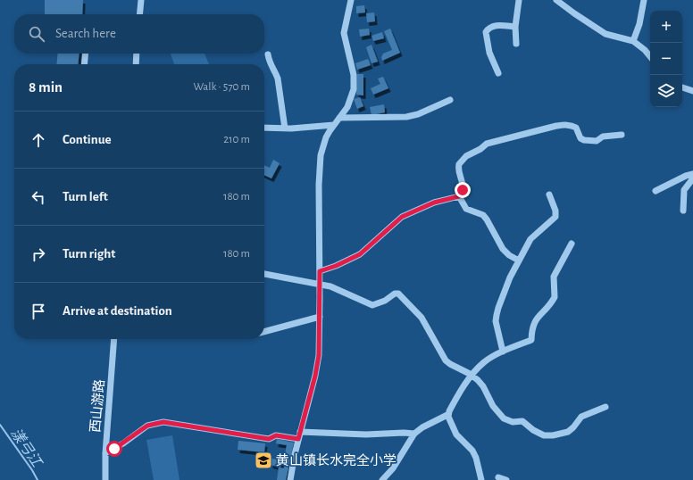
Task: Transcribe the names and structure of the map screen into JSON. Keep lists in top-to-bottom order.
{
  "streets": {
    "street": ["西山游路"]
  },
  "water": ["漾弓江"],
  "places": {
    "school or university": ["黄山镇长水完全小学"]
  },
  "page": {
    "map_buttons": ["+", "−"],
    "search": "Search here",
    "heading": ["8 min", "Walk · 570 m"],
    "list": [
      ["Continue", "210 m"],
      ["Turn left", "180 m"],
      ["Turn right", "180 m"],
      "Arrive at destination"
    ]
  }
}
